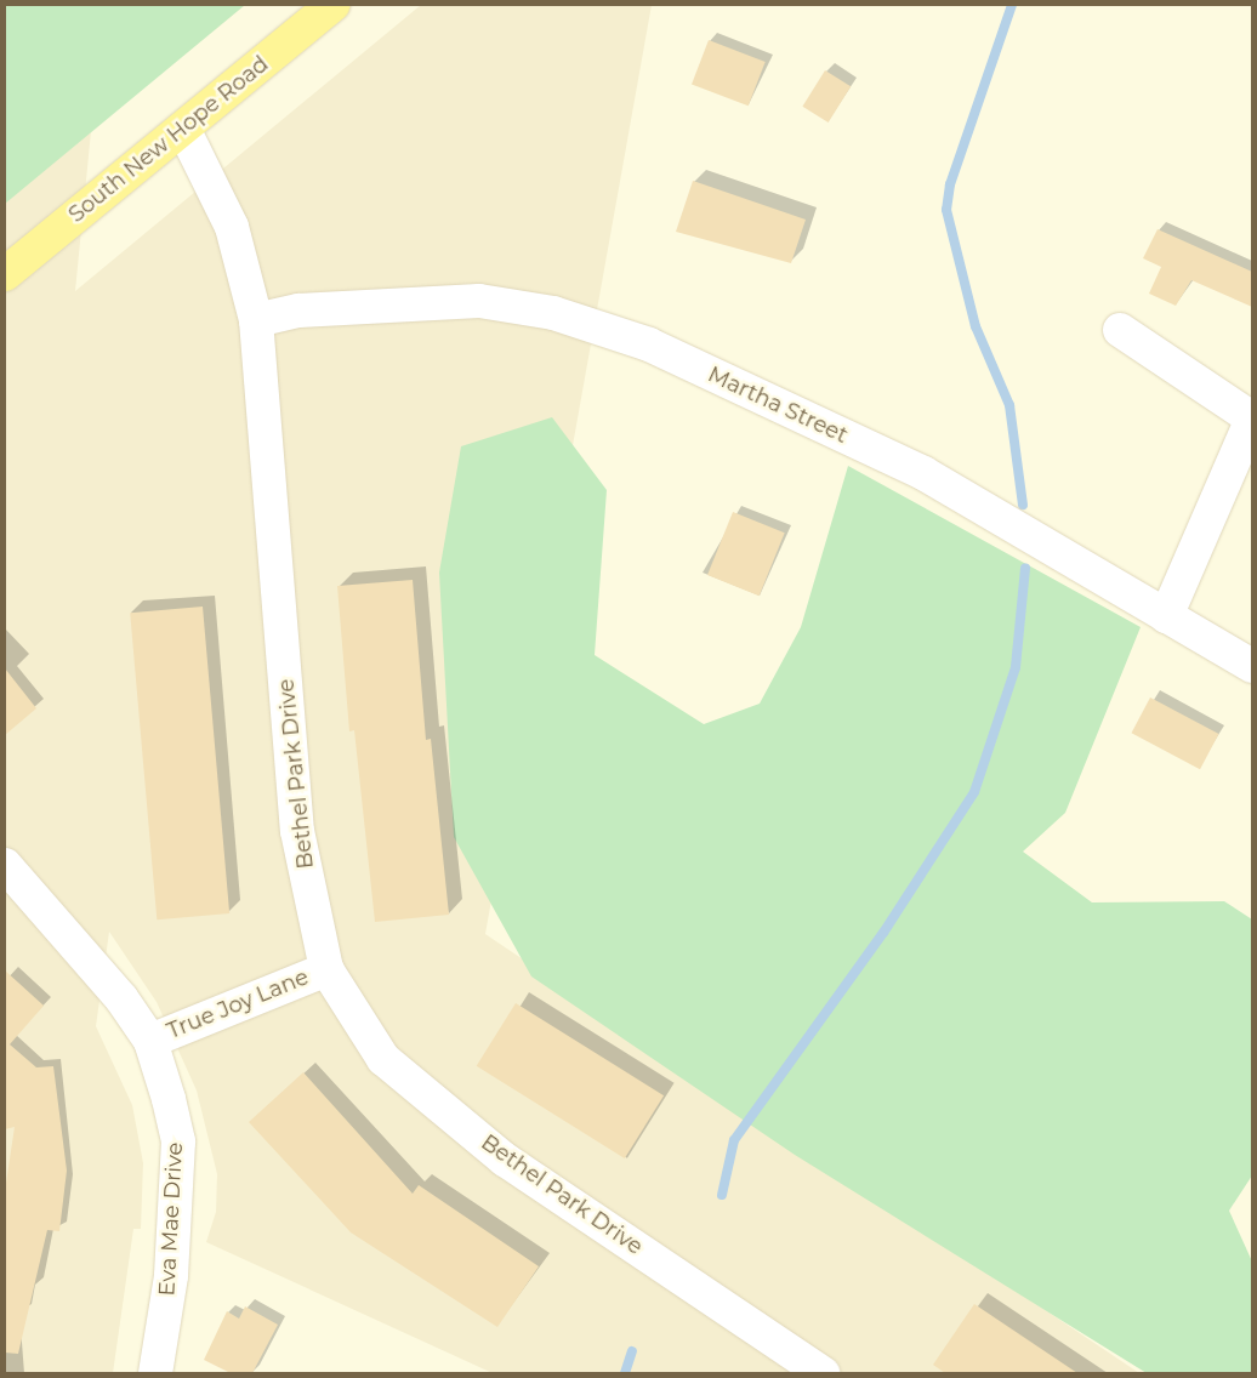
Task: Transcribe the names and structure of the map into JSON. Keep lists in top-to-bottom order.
{
  "streets": {
    "main road": ["South New Hope Road"],
    "street": [
      "Martha Street",
      "Bethel Park Drive",
      "True Joy Lane",
      "Eva Mae Drive"
    ]
  },
  "crossings": [
    ["South New Hope Road", "Bethel Park Drive"],
    ["Martha Street", "Bethel Park Drive"],
    ["Bethel Park Drive", "True Joy Lane"],
    ["True Joy Lane", "Eva Mae Drive"]
  ]
}
